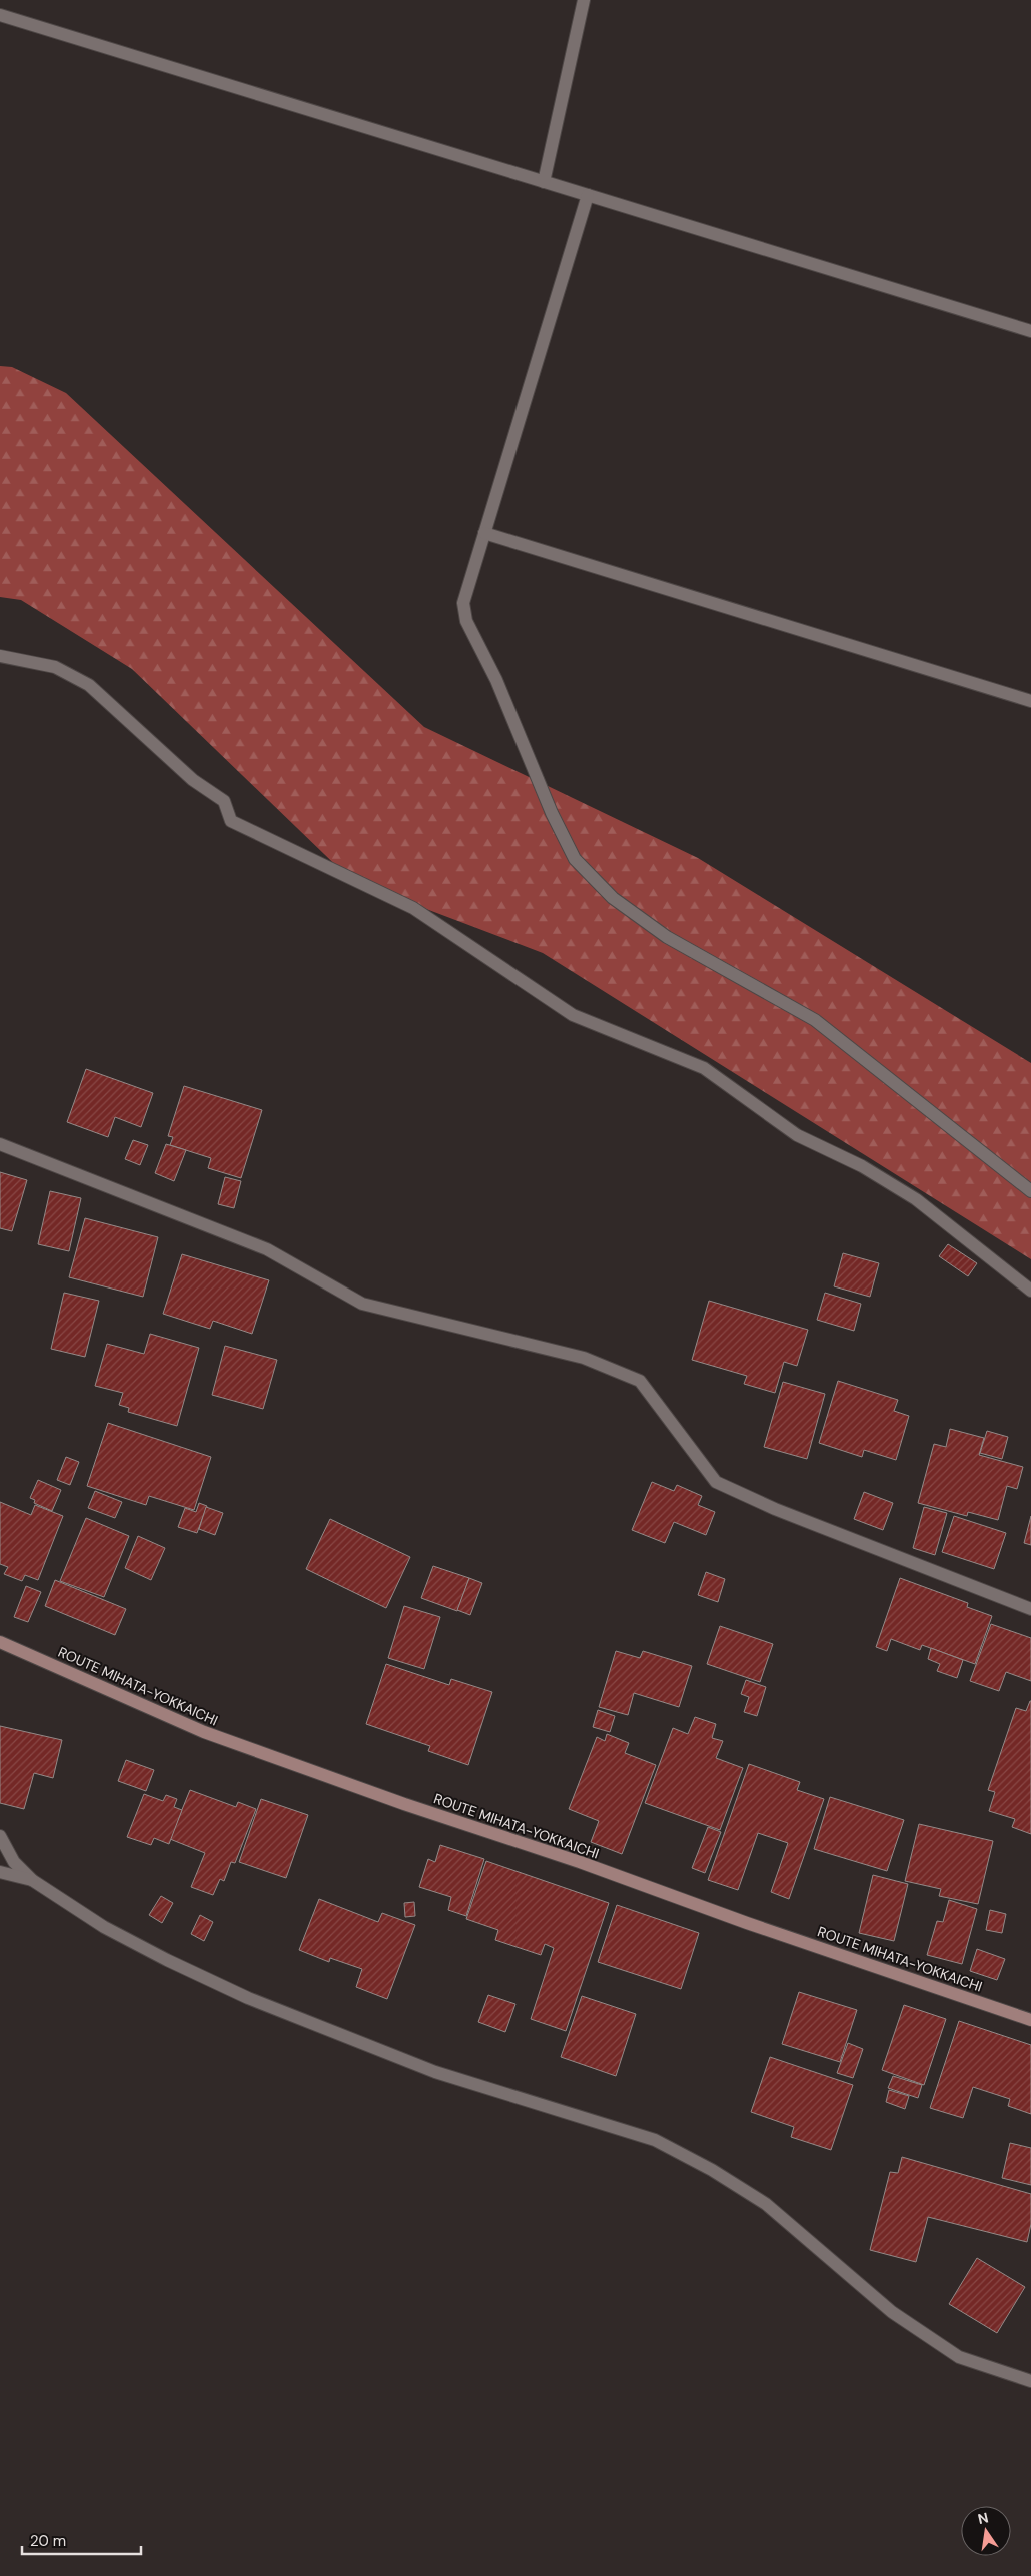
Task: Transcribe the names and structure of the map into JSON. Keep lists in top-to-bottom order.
{
  "streets": {
    "main road": ["ROUTE MIHATA-YOKKAICHI"]
  },
  "scale_bar": "20 m",
  "north": "top"
}
